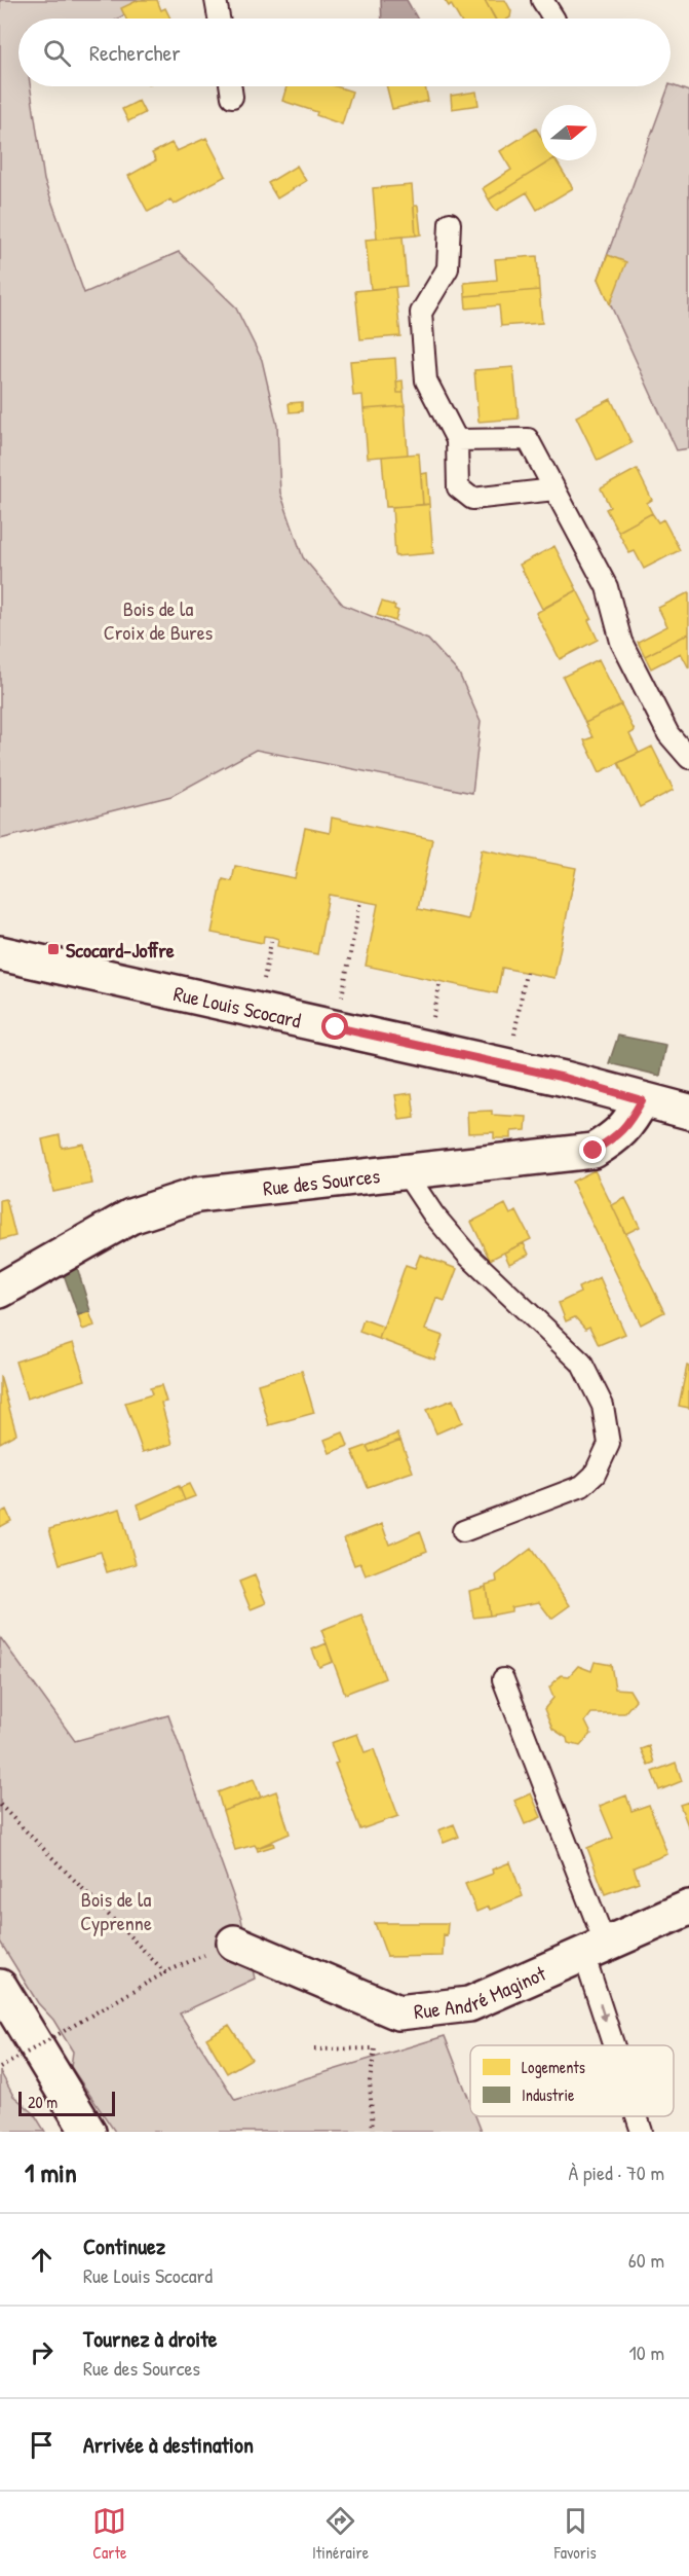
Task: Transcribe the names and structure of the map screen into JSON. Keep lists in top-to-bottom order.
{
  "streets": {
    "street": ["Rue Louis Scocard", "Rue des Sources", "Rue André Maginot"]
  },
  "crossings": [
    ["Rue Louis Scocard", "Rue des Sources"]
  ],
  "parks": ["Bois de la Croix de Bures", "Bois de la Cyprenne"],
  "places": {
    "transit": ["Scocard-Joffre"]
  },
  "legend": ["Logements", "Industrie"],
  "scale_bar": "20 m",
  "north": "right",
  "page": {
    "search": "Rechercher",
    "scale": "20 m",
    "heading": ["1 min", "À pied · 70 m"],
    "list": [
      ["Continuez", "Rue Louis Scocard", "60 m"],
      ["Tournez à droite", "Rue des Sources", "10 m"],
      "Arrivée à destination"
    ],
    "nav": ["Carte", "Itinéraire", "Favoris"]
  }
}
